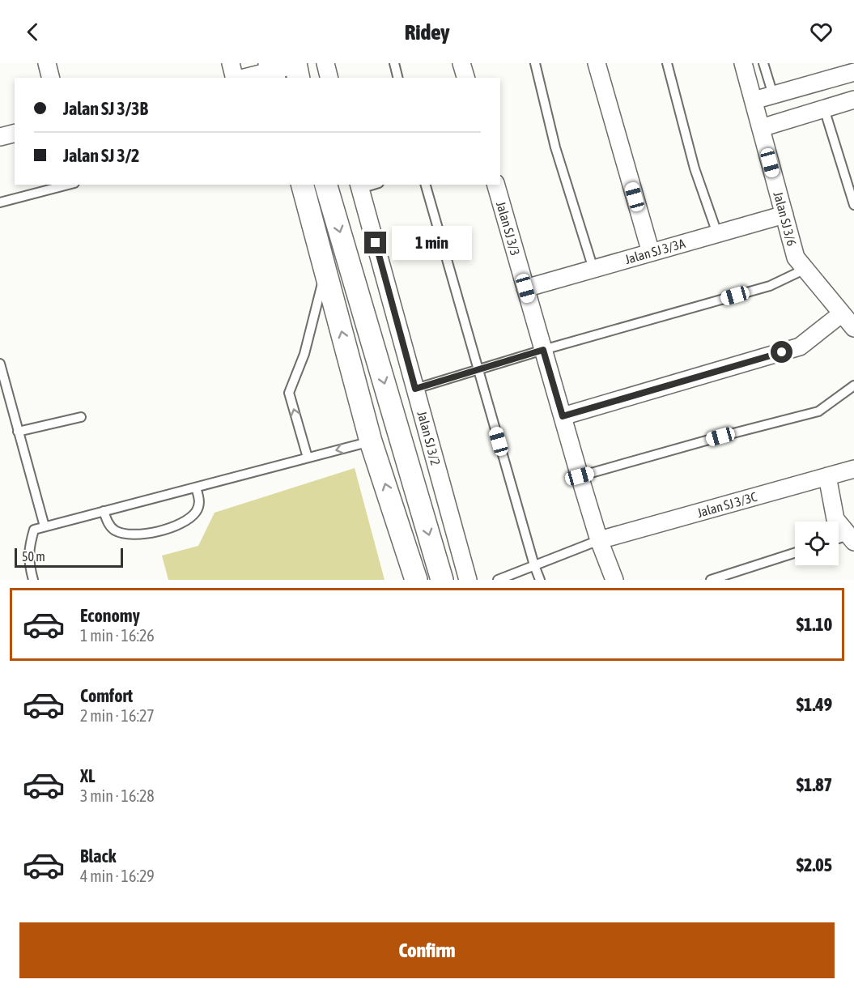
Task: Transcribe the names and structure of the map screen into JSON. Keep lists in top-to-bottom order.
{
  "streets": {
    "street": [
      "Jalan SJ 3/6",
      "Jalan SJ 3/3",
      "Jalan SJ 3/3A",
      "Jalan SJ 3/2",
      "Jalan SJ 3/3C"
    ]
  },
  "crossings": [
    ["Jalan SJ 3/6", "Jalan SJ 3/3A"],
    ["Jalan SJ 3/3", "Jalan SJ 3/3A"],
    ["Jalan SJ 3/3", "Jalan SJ 3/3C"]
  ],
  "scale_bar": "50 m",
  "page": {
    "header": "Ridey",
    "banner": ["Jalan SJ 3/3B", "Jalan SJ 3/2"],
    "bubble": "1 min",
    "scale": "50 m",
    "list": [
      {
        "name": "Economy",
        "note": "1 min · 16:26",
        "value": "$1.10"
      },
      {
        "name": "Comfort",
        "note": "2 min · 16:27",
        "value": "$1.49"
      },
      {
        "name": "XL",
        "note": "3 min · 16:28",
        "value": "$1.87"
      },
      {
        "name": "Black",
        "note": "4 min · 16:29",
        "value": "$2.05"
      }
    ],
    "buttons": "Confirm"
  }
}
